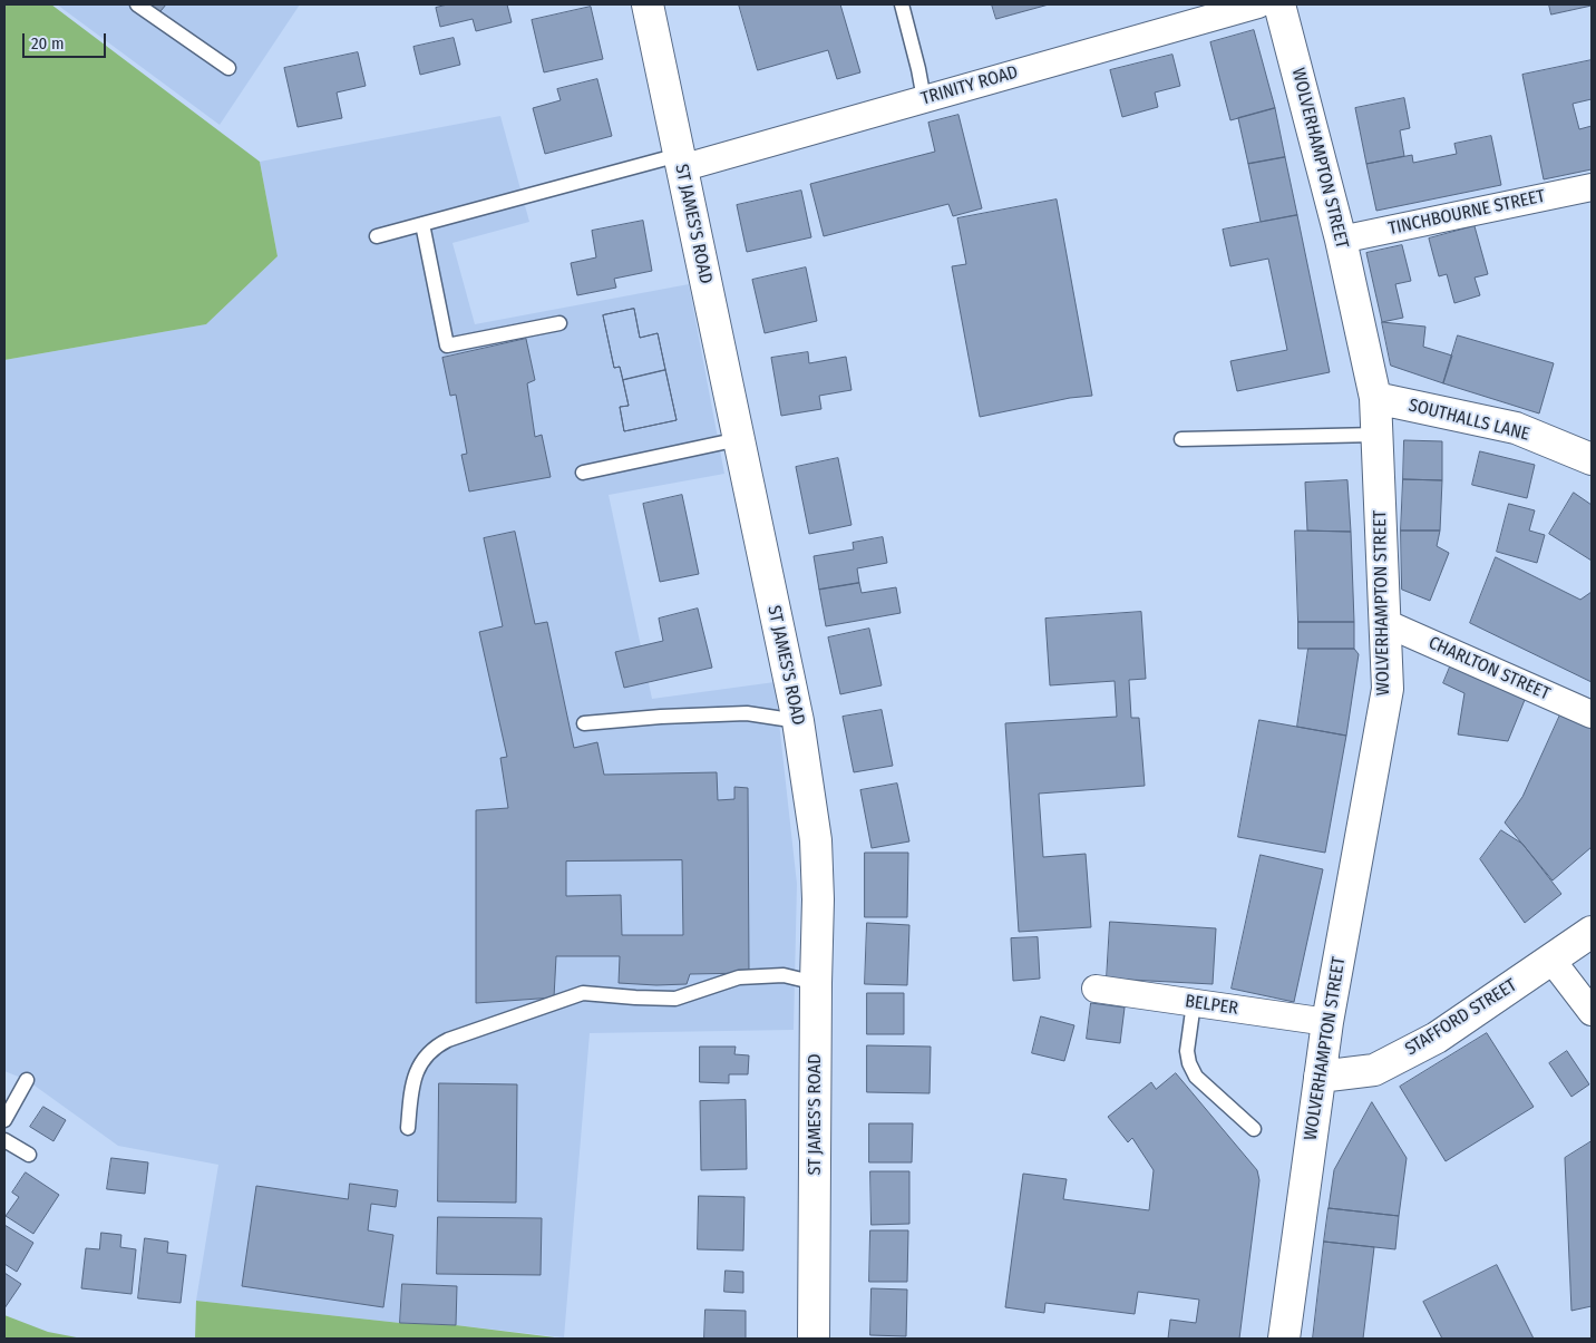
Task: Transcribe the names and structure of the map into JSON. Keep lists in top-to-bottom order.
{
  "streets": {
    "main road": [
      "WOLVERHAMPTON STREET",
      "ST JAMES'S ROAD",
      "SOUTHALLS LANE",
      "STAFFORD STREET"
    ],
    "street": [
      "TRINITY ROAD",
      "TINCHBOURNE STREET",
      "CHARLTON STREET",
      "BELPER"
    ]
  },
  "crossings": [
    ["TRINITY ROAD", "ST JAMES'S ROAD"],
    ["WOLVERHAMPTON STREET", "TINCHBOURNE STREET"],
    ["WOLVERHAMPTON STREET", "SOUTHALLS LANE"],
    ["WOLVERHAMPTON STREET", "CHARLTON STREET"],
    ["WOLVERHAMPTON STREET", "BELPER"],
    ["WOLVERHAMPTON STREET", "STAFFORD STREET"]
  ],
  "scale_bar": "20 m"
}
